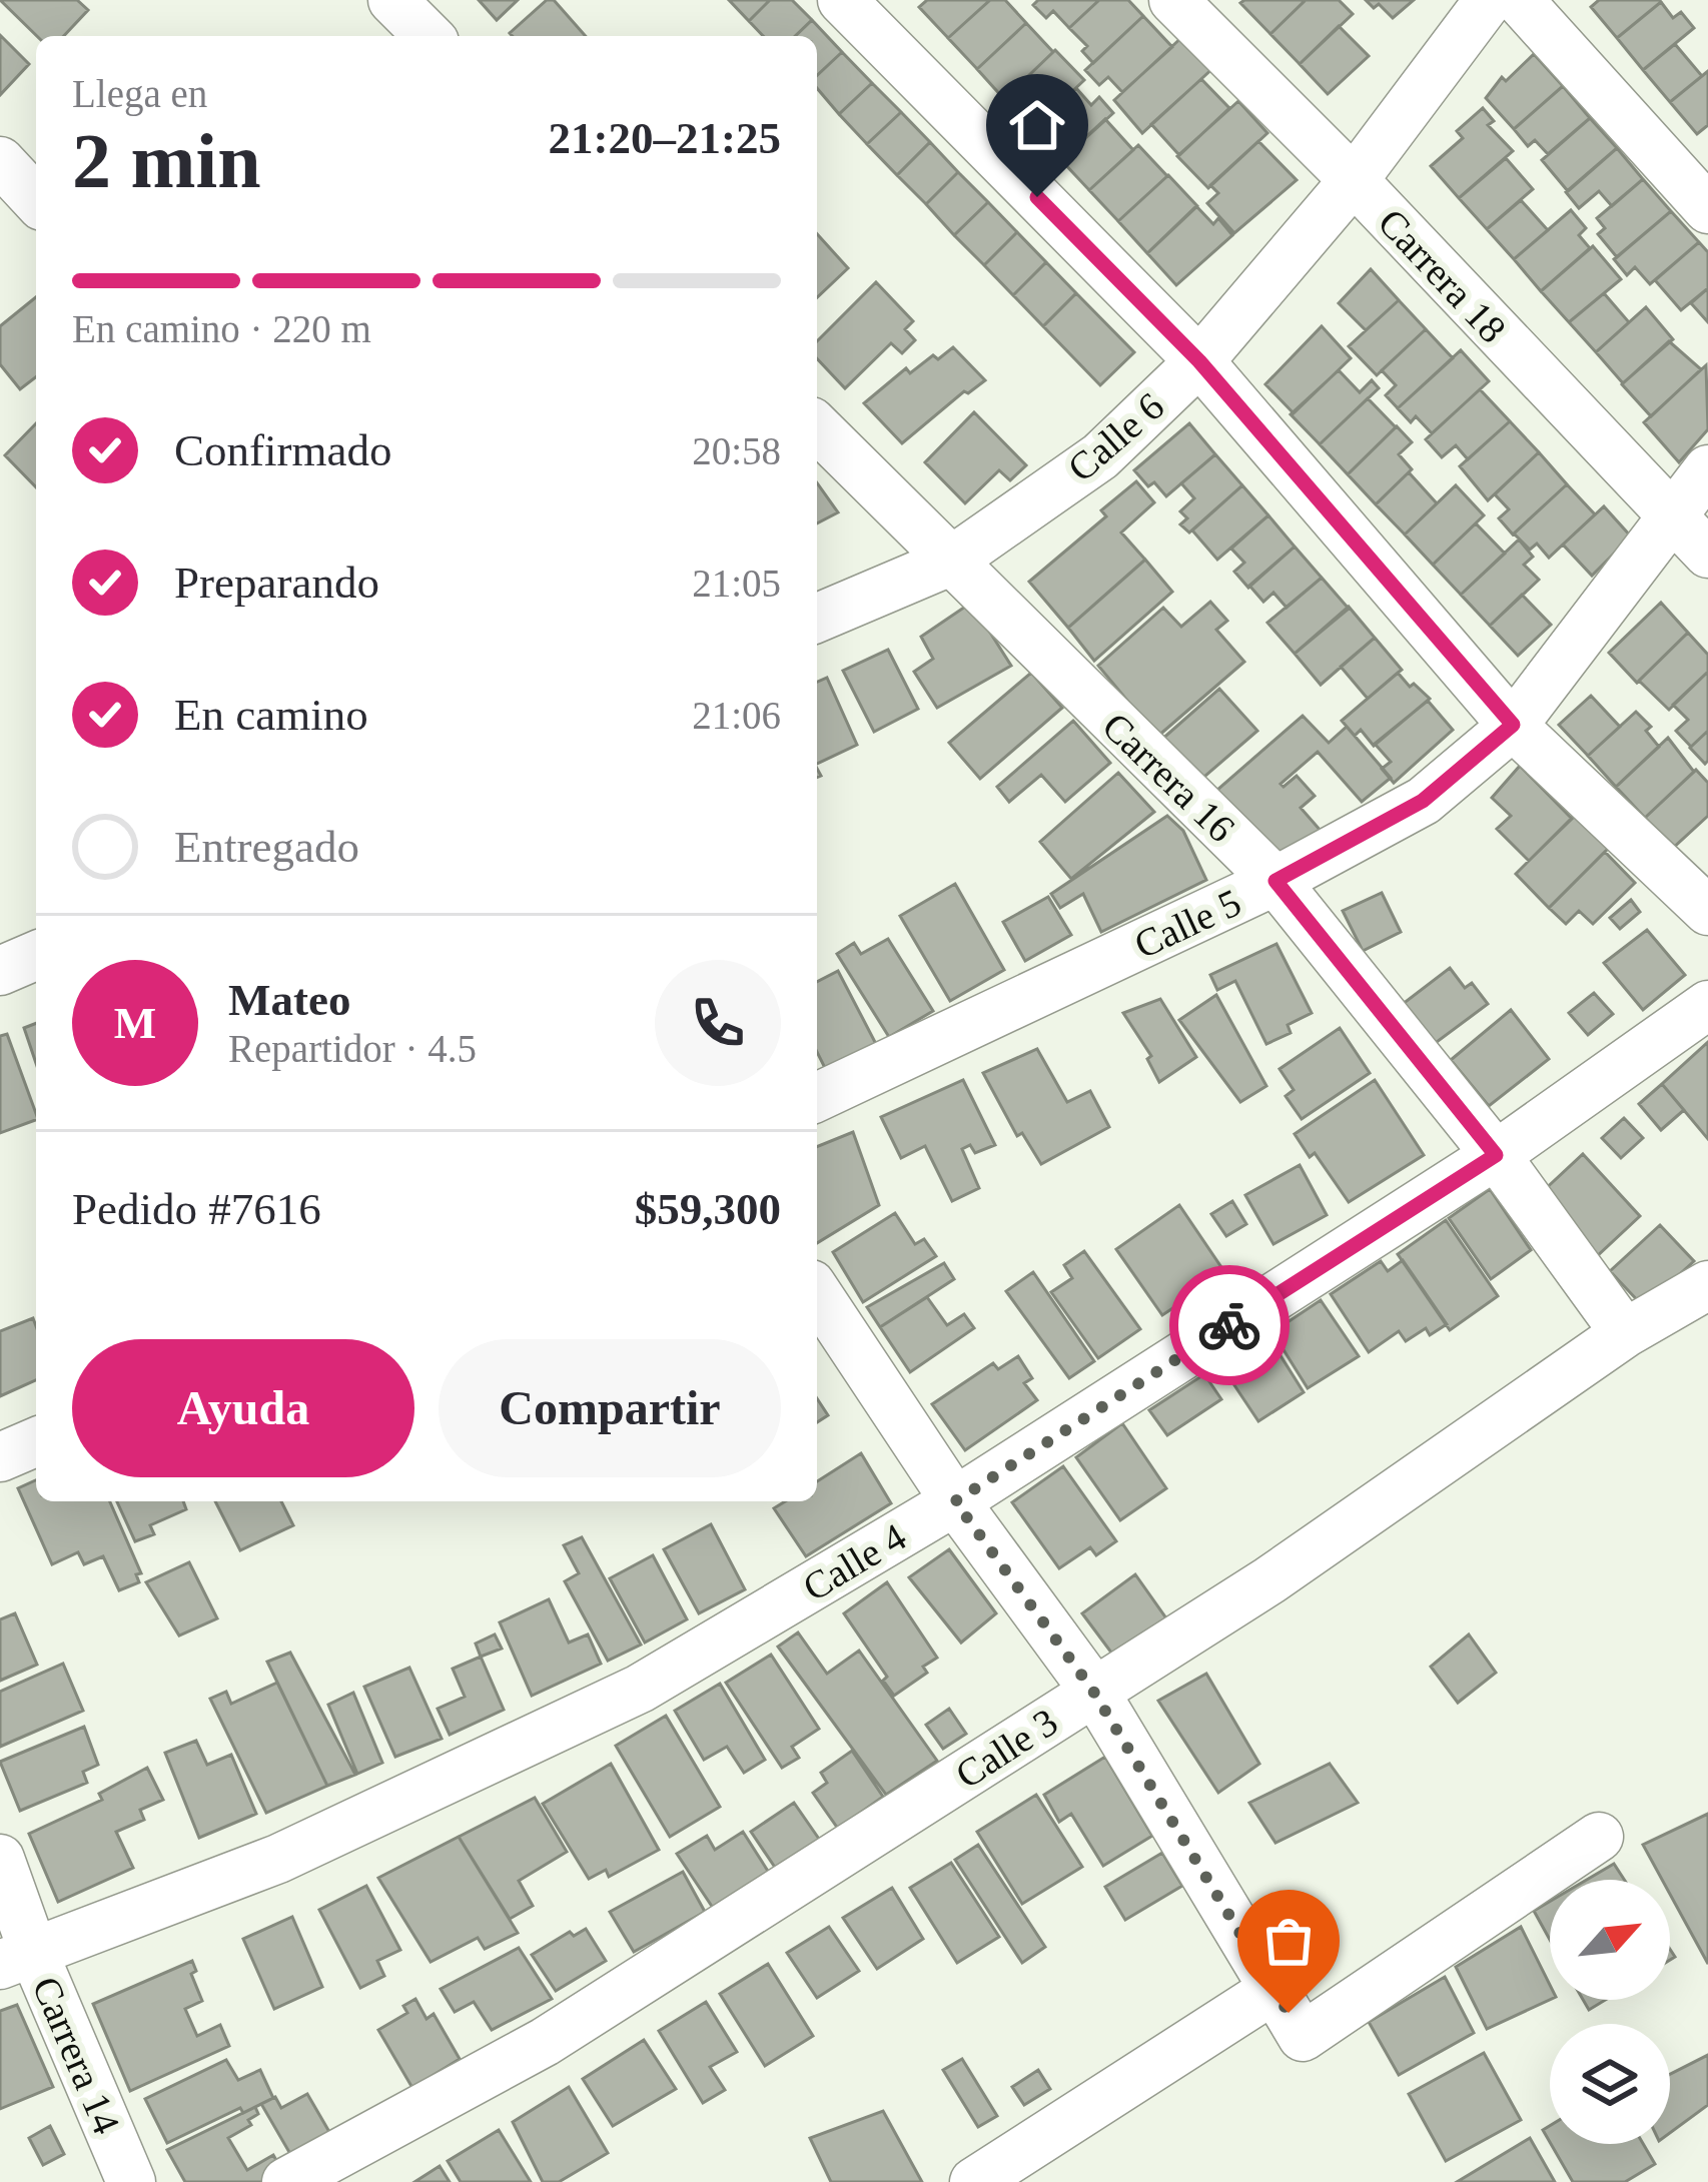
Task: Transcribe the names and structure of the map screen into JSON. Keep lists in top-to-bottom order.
{
  "streets": {
    "street": [
      "Carrera 18",
      "Calle 6",
      "Carrera 16",
      "Calle 5",
      "Calle 4",
      "Calle 3",
      "Carrera 14"
    ]
  },
  "crossings": [
    ["Carrera 18", "Calle 6"],
    ["Carrera 18", "Calle 5"],
    ["Calle 6", "Carrera 16"],
    ["Carrera 16", "Calle 5"],
    ["Carrera 16", "Calle 4"],
    ["Carrera 16", "Calle 3"],
    ["Calle 4", "Carrera 14"]
  ],
  "north": "top right",
  "page": {
    "heading": ["2 min", "Llega en", "21:20–21:25"],
    "panel": [
      "Mateo",
      "Repartidor · 4.5",
      "Pedido #7616",
      "$59,300"
    ],
    "bar": "En camino · 220 m",
    "list": [
      ["Confirmado", "20:58"],
      ["Preparando", "21:05"],
      ["En camino", "21:06"],
      "Entregado"
    ],
    "round": "M",
    "buttons": ["Ayuda", "Compartir"]
  }
}
